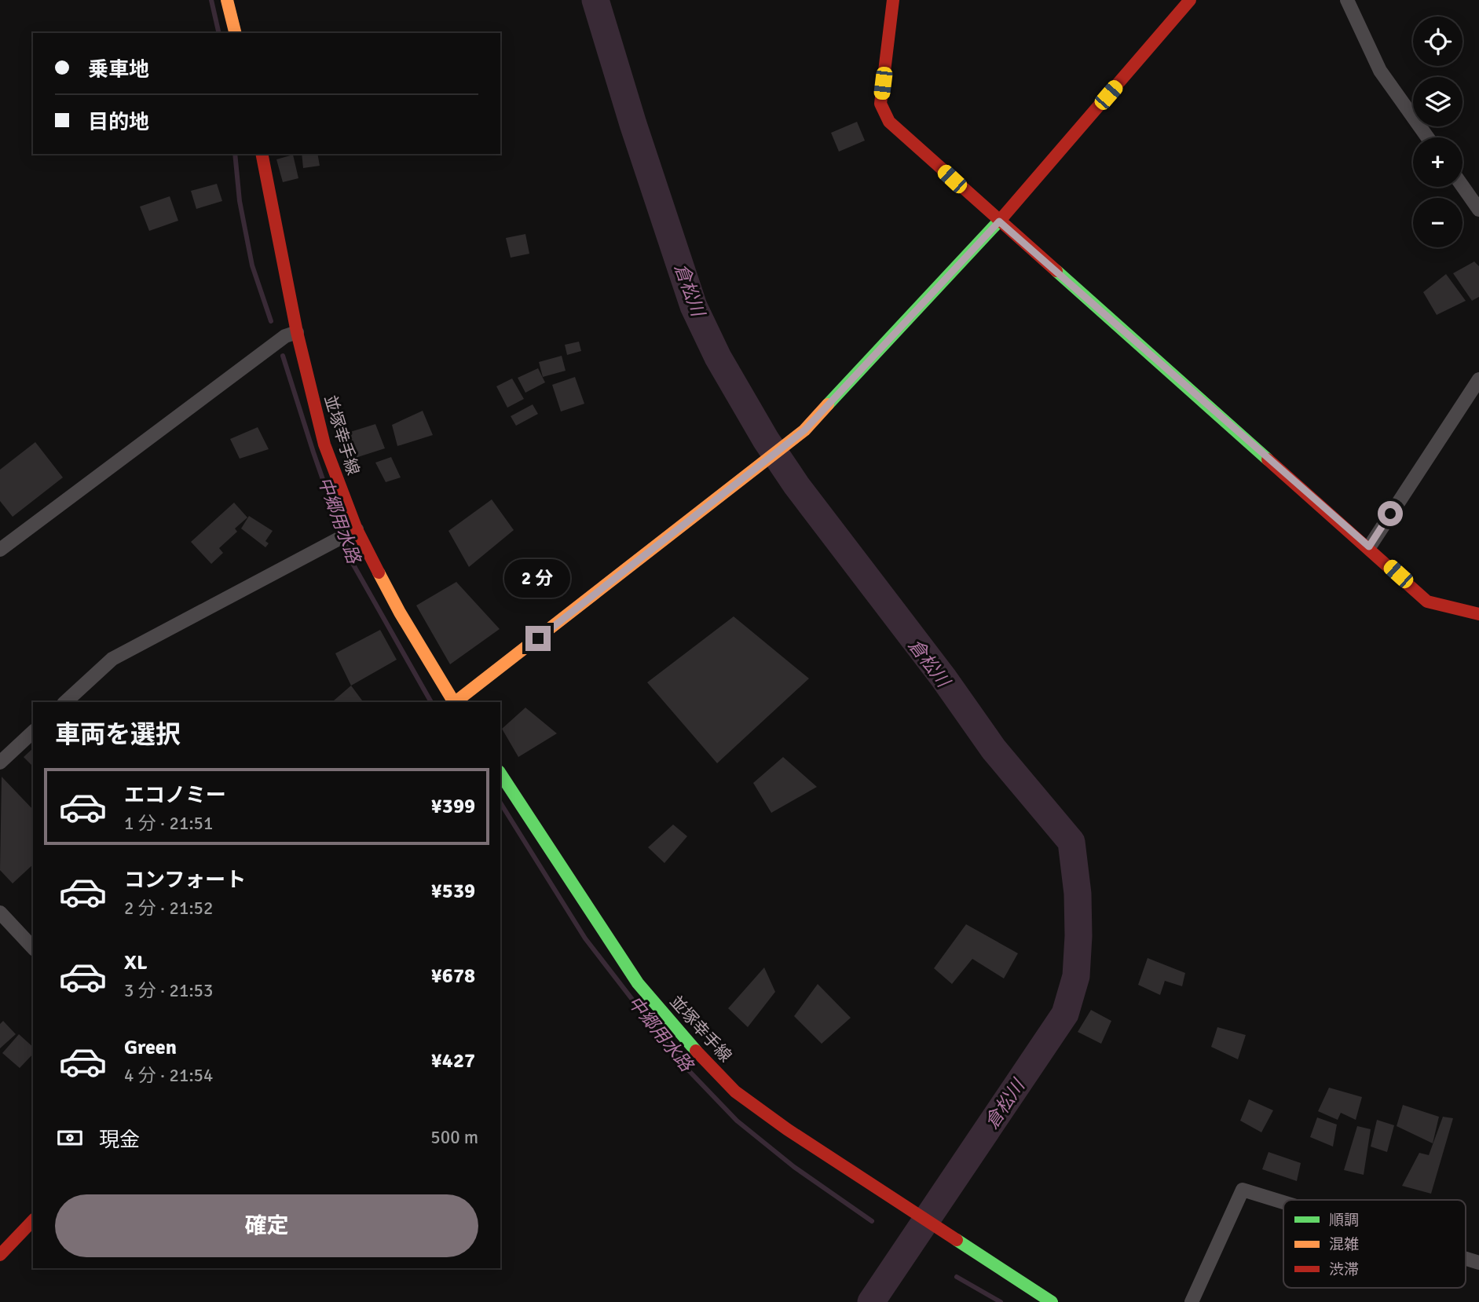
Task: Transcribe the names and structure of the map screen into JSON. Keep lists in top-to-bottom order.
{
  "streets": {
    "street": ["並塚幸手線"]
  },
  "water": ["倉松川", "中郷用水路"],
  "legend": ["順調", "混雑", "渋滞"],
  "page": {
    "map_buttons": ["+", "−"],
    "banner": ["乗車地", "目的地"],
    "bubble": "2 分",
    "heading": "車両を選択",
    "list": [
      {
        "name": "エコノミー",
        "note": "1 分 · 21:51",
        "value": "¥399"
      },
      {
        "name": "コンフォート",
        "note": "2 分 · 21:52",
        "value": "¥539"
      },
      {
        "name": "XL",
        "note": "3 分 · 21:53",
        "value": "¥678"
      },
      {
        "name": "Green",
        "note": "4 分 · 21:54",
        "value": "¥427"
      }
    ],
    "pay": ["現金", "500 m"],
    "buttons": "確定"
  }
}
